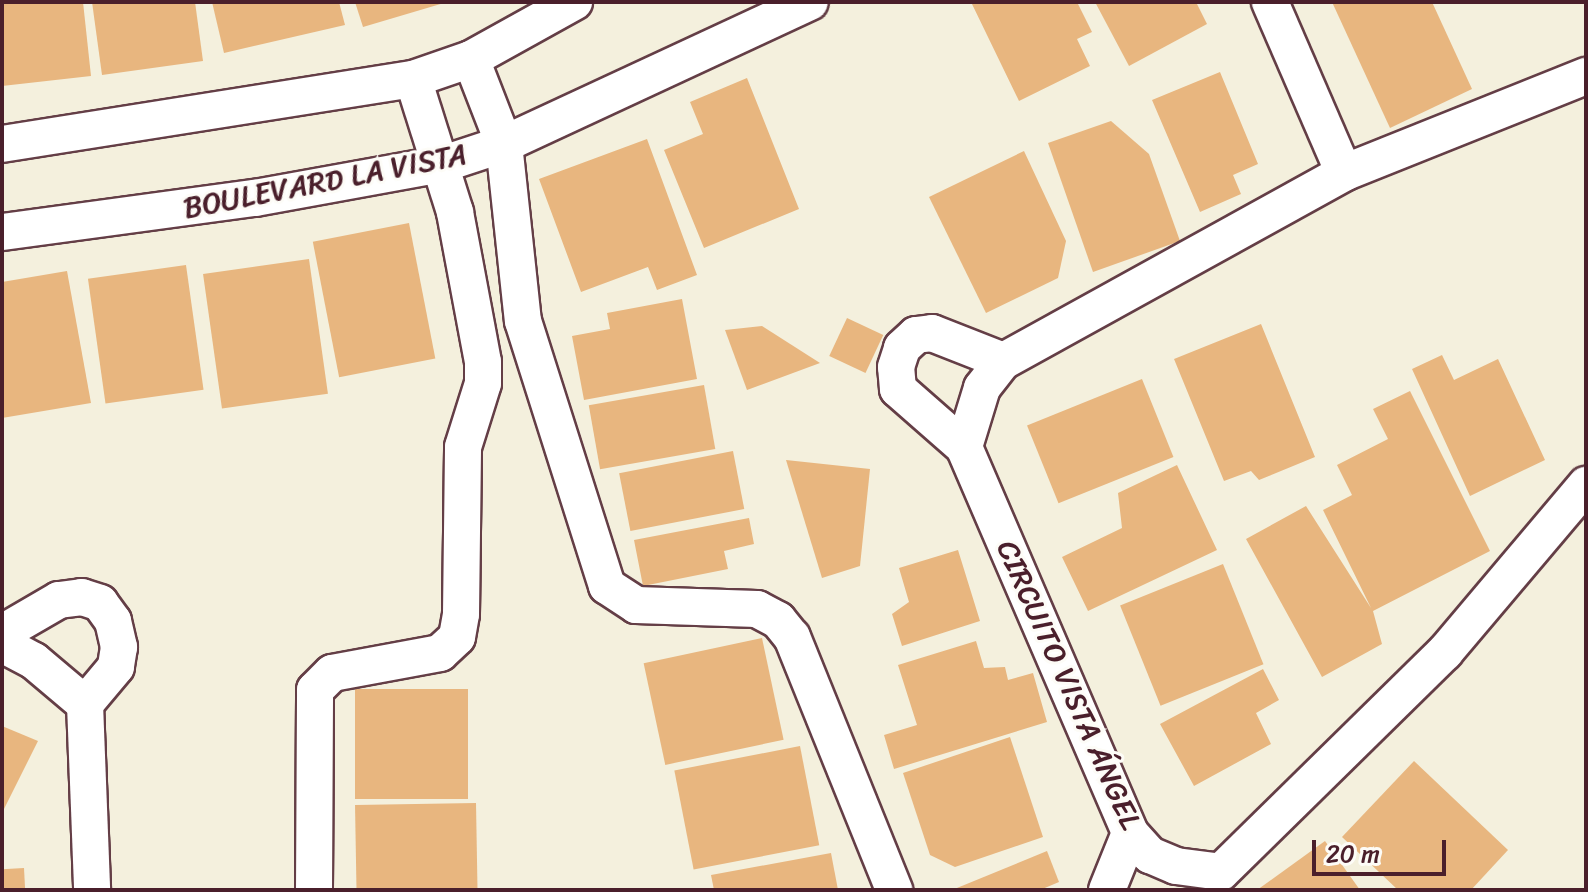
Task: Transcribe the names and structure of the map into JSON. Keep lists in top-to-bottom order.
{
  "streets": {
    "street": ["BOULEVARD LA VISTA", "CIRCUITO VISTA ÁNGEL"]
  },
  "scale_bar": "20 m"
}
